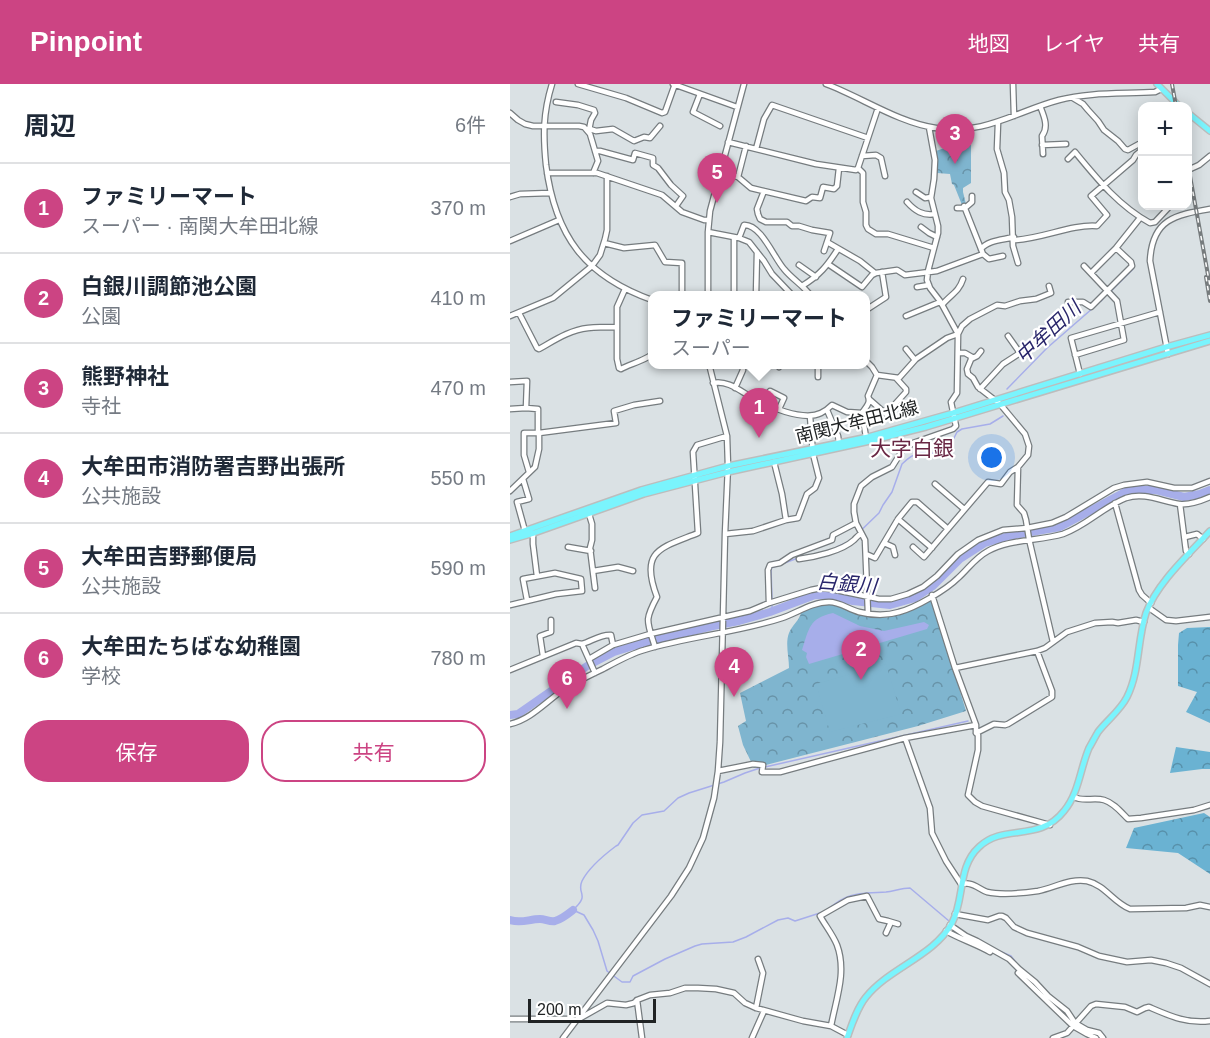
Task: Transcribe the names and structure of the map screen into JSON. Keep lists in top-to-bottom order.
{
  "streets": {
    "main road": ["南関大牟田北線"]
  },
  "districts": ["大字白銀"],
  "water": ["中牟田川", "白銀川"],
  "scale_bar": "200 m",
  "page": {
    "header": "Pinpoint",
    "nav": ["地図", "レイヤ", "共有"],
    "heading": ["周辺", "6件"],
    "map_buttons": ["+", "−"],
    "pins": [
      "3",
      "5",
      "1",
      "2",
      "4",
      "6"
    ],
    "list": [
      {
        "mark": "1",
        "name": "ファミリーマート",
        "note": "スーパー · 南関大牟田北線",
        "value": "370 m"
      },
      {
        "mark": "2",
        "name": "白銀川調節池公園",
        "note": "公園",
        "value": "410 m"
      },
      {
        "mark": "3",
        "name": "熊野神社",
        "note": "寺社",
        "value": "470 m"
      },
      {
        "mark": "4",
        "name": "大牟田市消防署吉野出張所",
        "note": "公共施設",
        "value": "550 m"
      },
      {
        "mark": "5",
        "name": "大牟田吉野郵便局",
        "note": "公共施設",
        "value": "590 m"
      },
      {
        "mark": "6",
        "name": "大牟田たちばな幼稚園",
        "note": "学校",
        "value": "780 m"
      }
    ],
    "popup": ["ファミリーマート", "スーパー"],
    "buttons": ["保存", "共有"],
    "scale": "200 m"
  }
}
